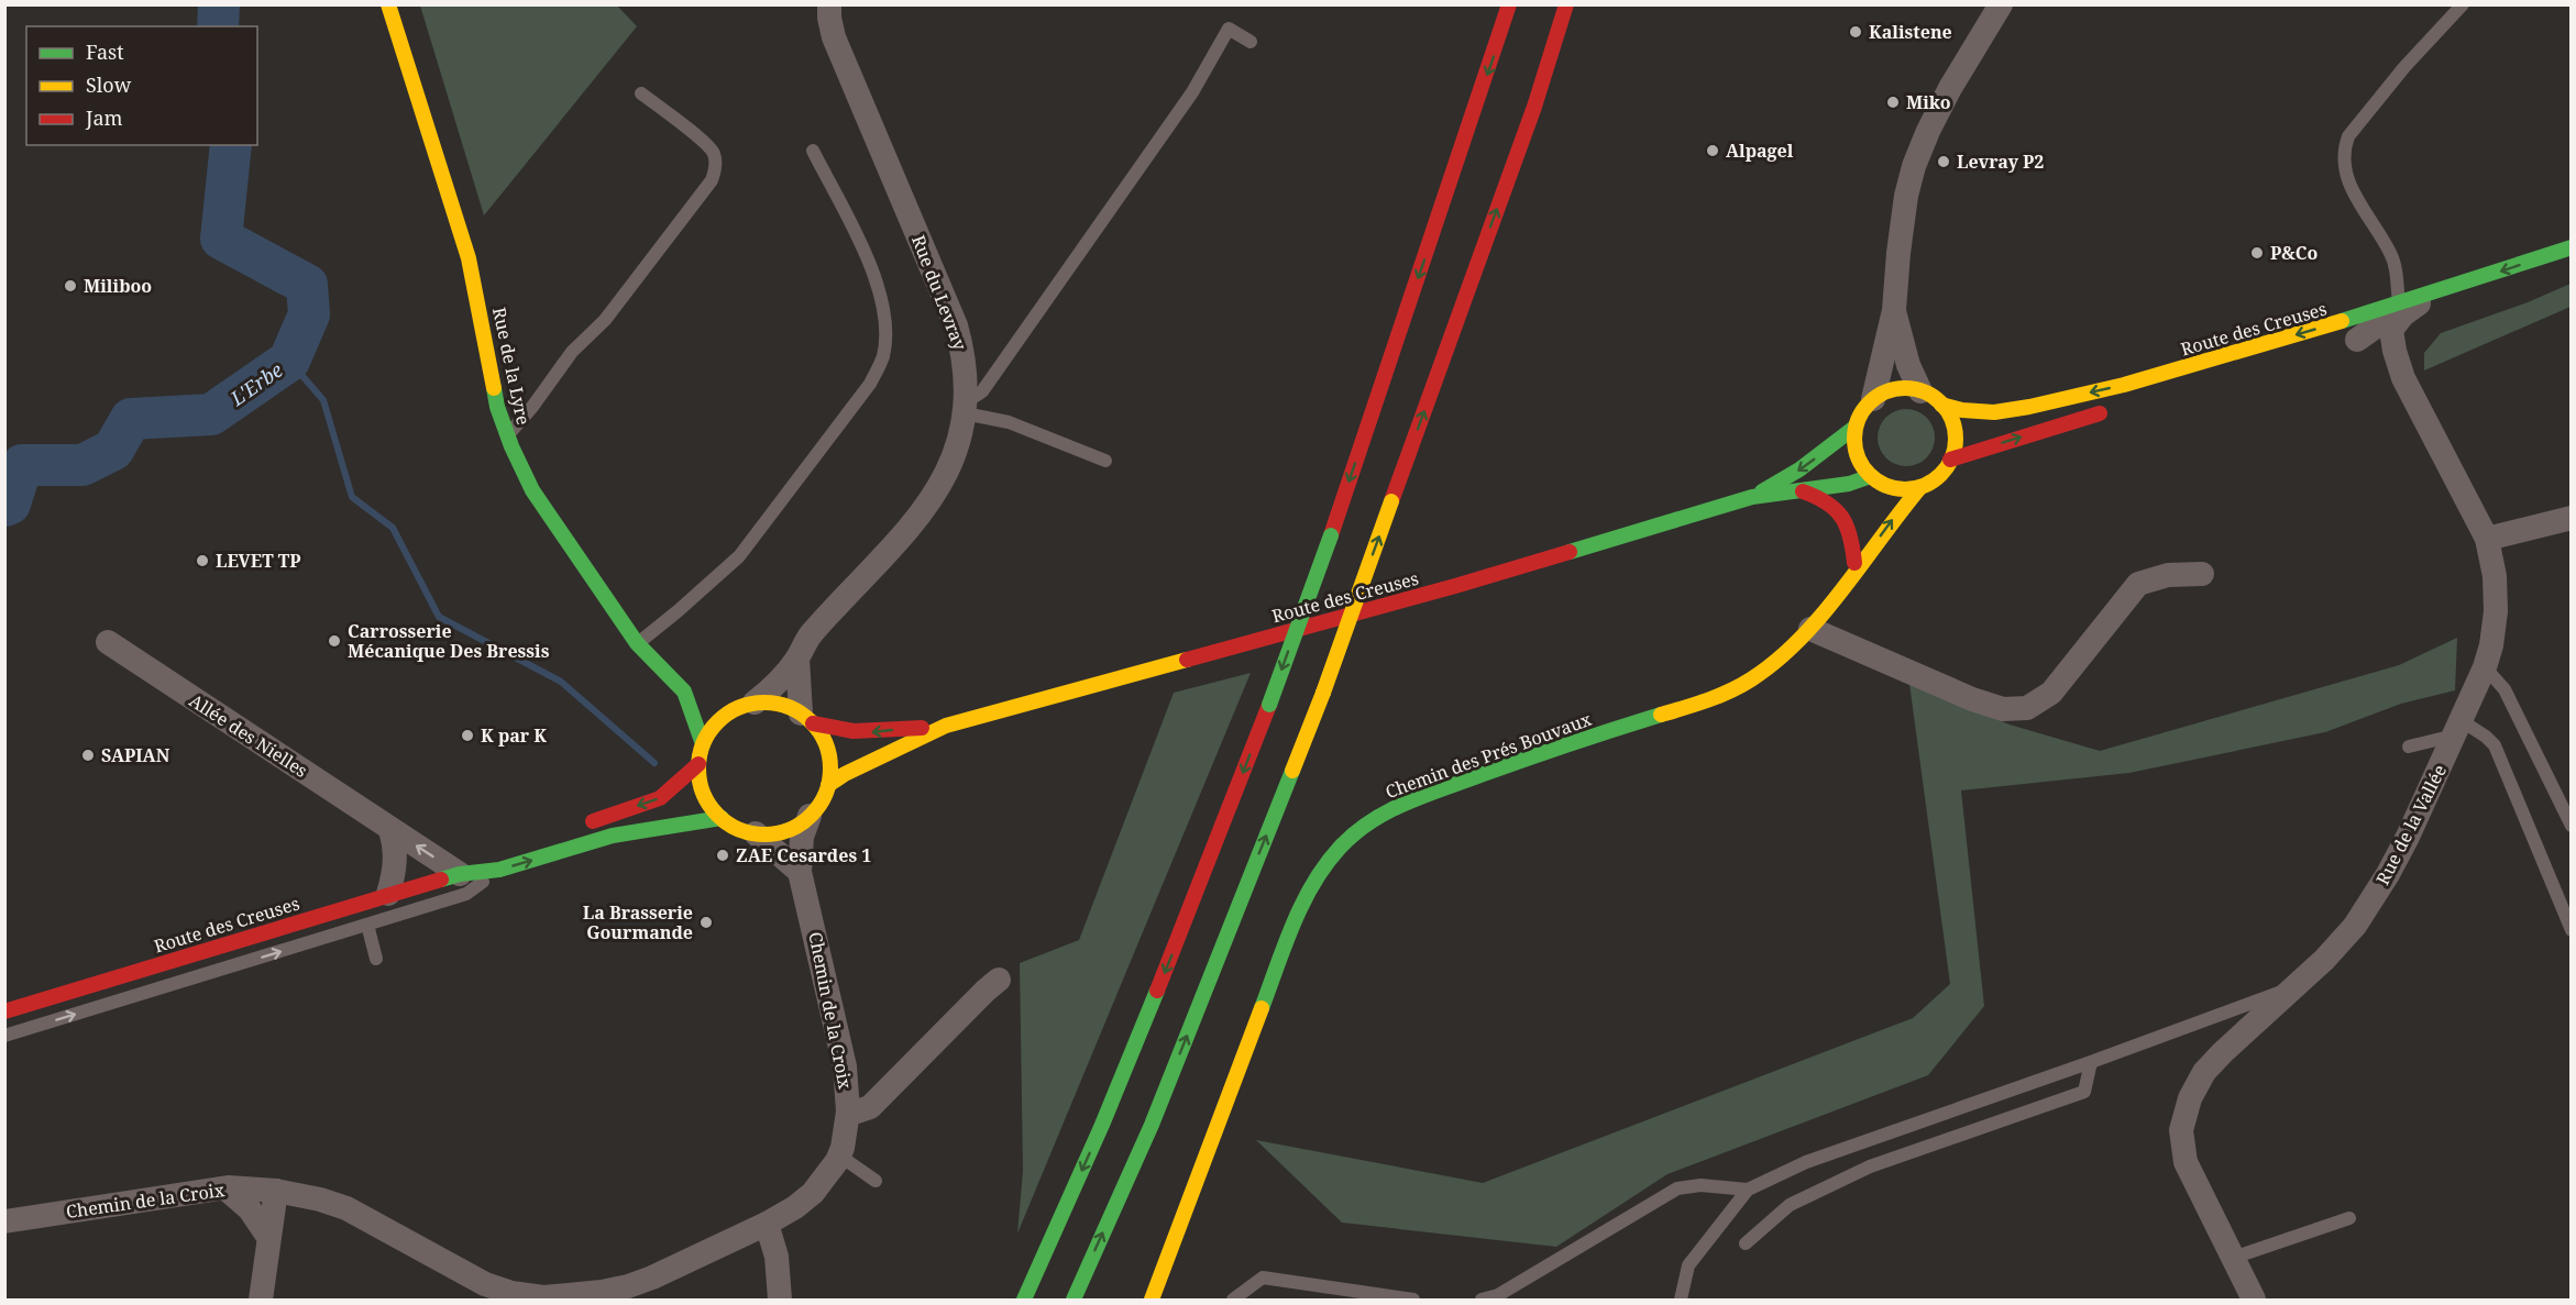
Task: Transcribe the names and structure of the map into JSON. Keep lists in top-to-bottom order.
{
  "streets": {
    "main road": ["Route des Creuses", "Rue de la Lyre", "Chemin des Prés Bouvaux"],
    "street": [
      "Rue du Levray",
      "Allée des Nielles",
      "Rue de la Vallée",
      "Chemin de la Croix"
    ]
  },
  "crossings": [
    ["Rue du Levray", "Route des Creuses"],
    ["Rue du Levray", "Rue de la Lyre"],
    ["Rue du Levray", "Chemin de la Croix"],
    ["Route des Creuses", "Rue de la Lyre"],
    ["Route des Creuses", "Allée des Nielles"],
    ["Route des Creuses", "Chemin de la Croix"],
    ["Rue de la Lyre", "Chemin de la Croix"]
  ],
  "water": ["L'Erbe"],
  "places": [
    "Kalistene",
    "Miko",
    "Alpagel",
    "Levray P2",
    "P&Co",
    "Miliboo",
    "LEVET TP",
    "Carrosserie Mécanique Des Bressis",
    "K par K",
    "SAPIAN",
    "ZAE Cesardes 1",
    "La Brasserie Gourmande"
  ],
  "legend": ["Fast", "Slow", "Jam"]
}
